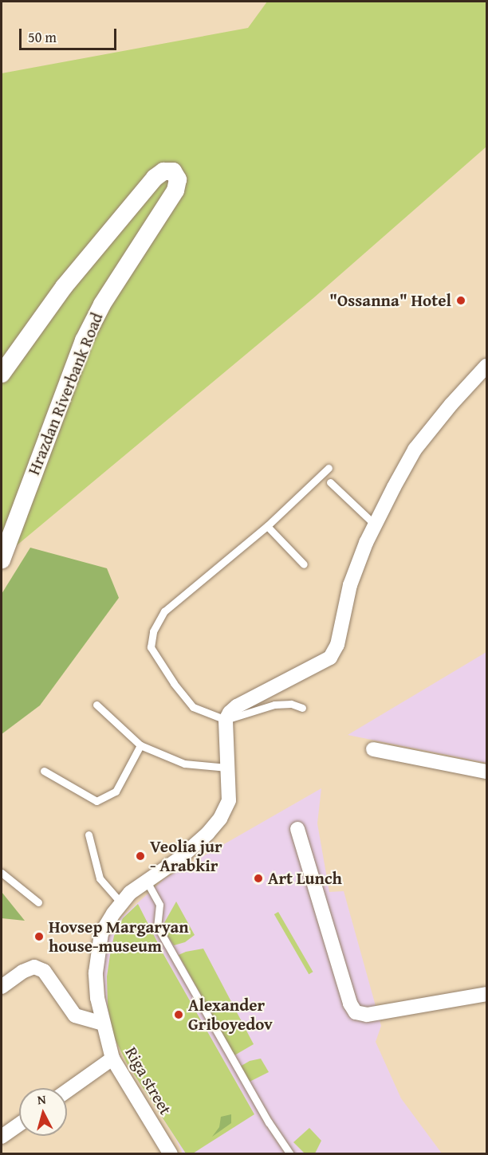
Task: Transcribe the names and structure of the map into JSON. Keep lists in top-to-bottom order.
{
  "streets": {
    "street": ["Hrazdan Riverbank Road", "Riga street"]
  },
  "places": [
    "\"Ossanna\" Hotel",
    "Veolia jur - Arabkir",
    "Art Lunch",
    "Hovsep Margaryan house-museum",
    "Alexander Griboyedov"
  ],
  "scale_bar": "50 m",
  "north": "top"
}
